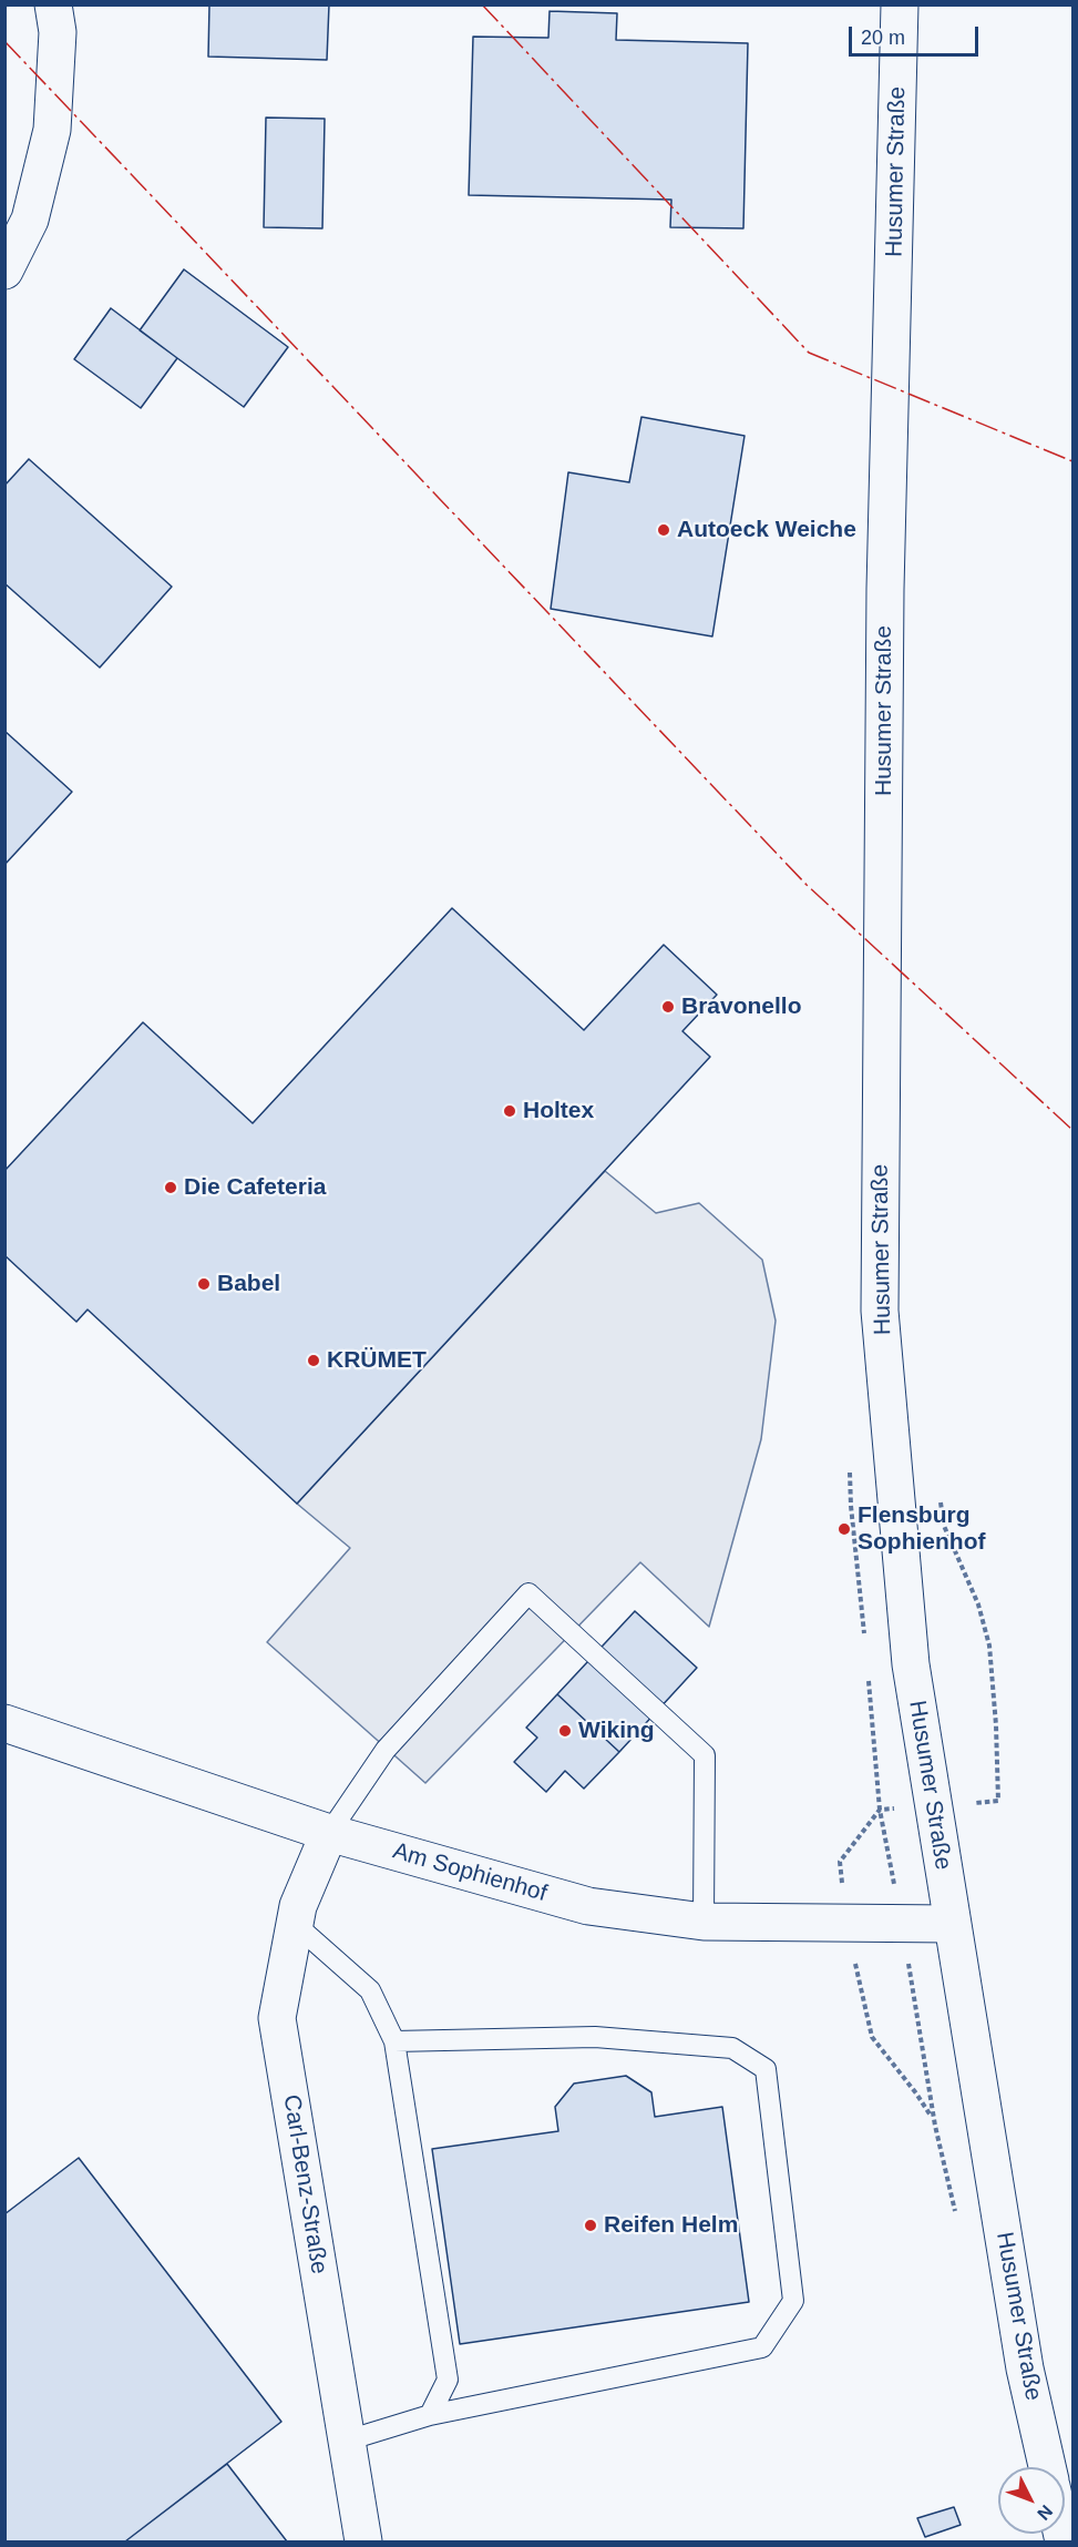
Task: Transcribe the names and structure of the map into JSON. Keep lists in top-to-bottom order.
{
  "streets": {
    "main road": ["Husumer Straße", "Am Sophienhof", "Carl-Benz-Straße"]
  },
  "crossings": [
    ["Husumer Straße", "Am Sophienhof"],
    ["Am Sophienhof", "Carl-Benz-Straße"]
  ],
  "places": [
    "Autoeck Weiche",
    "Bravonello",
    "Holtex",
    "Die Cafeteria",
    "Babel",
    "KRÜMET",
    "Flensburg Sophienhof",
    "Wiking",
    "Reifen Helm"
  ],
  "scale_bar": "20 m",
  "north": "bottom right"
}
